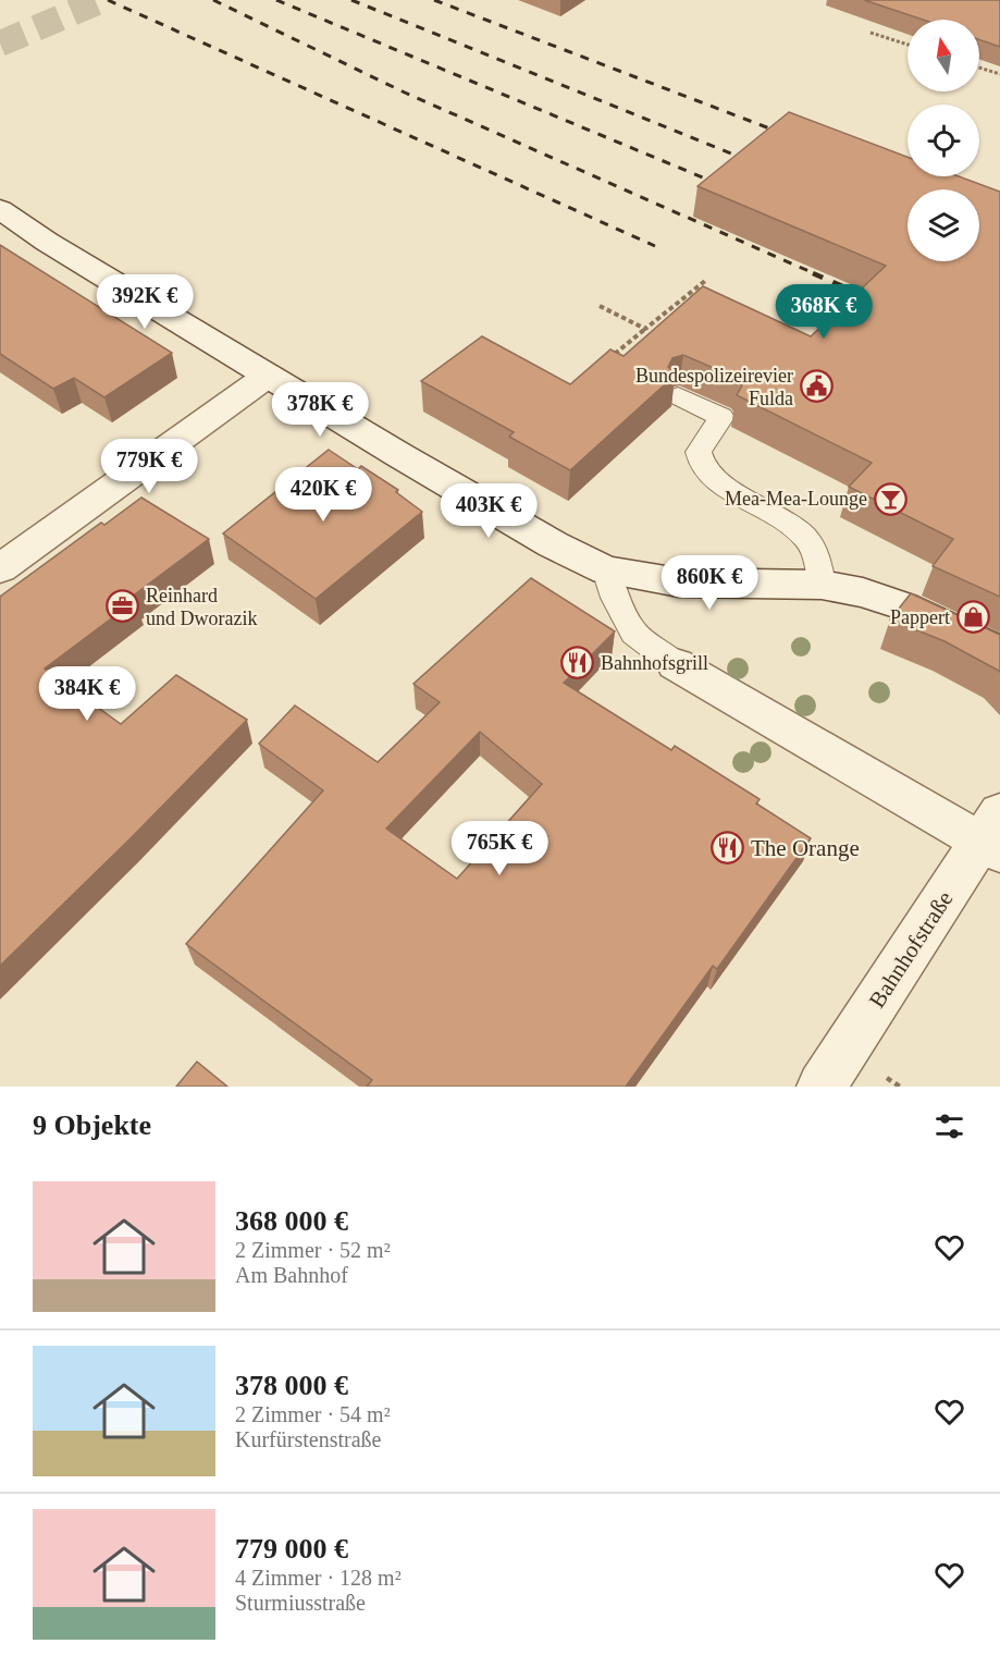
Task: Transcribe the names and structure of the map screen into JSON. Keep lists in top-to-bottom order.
{
  "streets": {
    "main road": ["Bahnhofstraße"]
  },
  "places": {
    "public building": ["Bundespolizeirevier Fulda"],
    "bar": ["Mea-Mea-Lounge"],
    "office": ["Reinhard und Dworazik"],
    "shop": ["Pappert"],
    "restaurant": ["Bahnhofsgrill", "The Orange"]
  },
  "north": "top",
  "page": {
    "price": [
      "392K €",
      "368K €",
      "378K €",
      "779K €",
      "420K €",
      "403K €",
      "860K €",
      "384K €",
      "765K €"
    ],
    "heading": "9 Objekte",
    "list": [
      {
        "name": "368 000 €",
        "note": "2 Zimmer · 52 m² · Am Bahnhof"
      },
      {
        "name": "378 000 €",
        "note": "2 Zimmer · 54 m² · Kurfürstenstraße"
      },
      {
        "name": "779 000 €",
        "note": "4 Zimmer · 128 m² · Sturmiusstraße"
      }
    ]
  }
}
